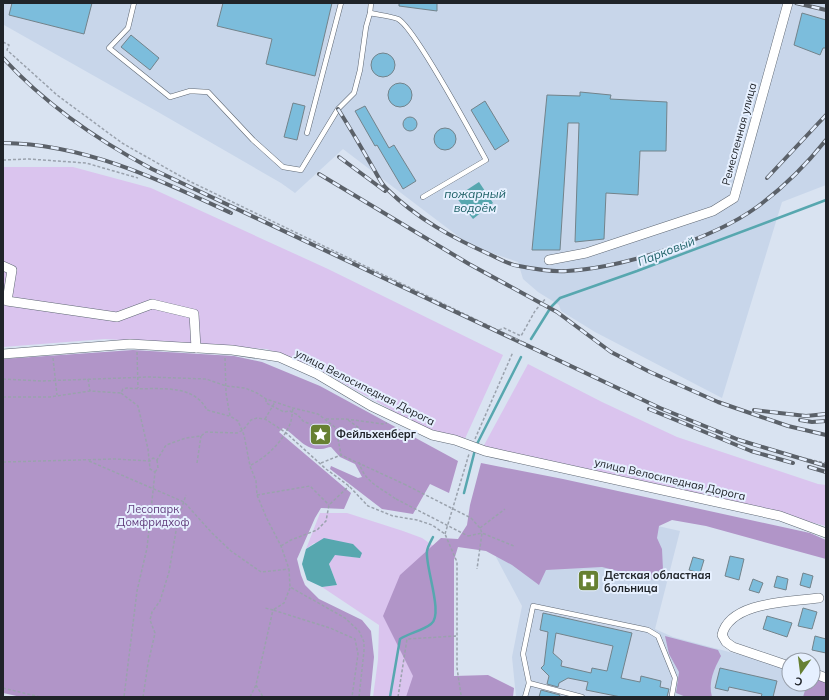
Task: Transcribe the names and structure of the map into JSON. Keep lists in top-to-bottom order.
{
  "streets": {
    "street": ["Ремесленная улица", "улица Велосипедная Дорога"]
  },
  "water": ["пожарный водоём", "Парковый"],
  "parks": ["Лесопарк Домфридхоф"],
  "places": {
    "place": ["Фейльхенберг"],
    "hospital": ["Детская областная больница"]
  },
  "north": "bottom"
}
